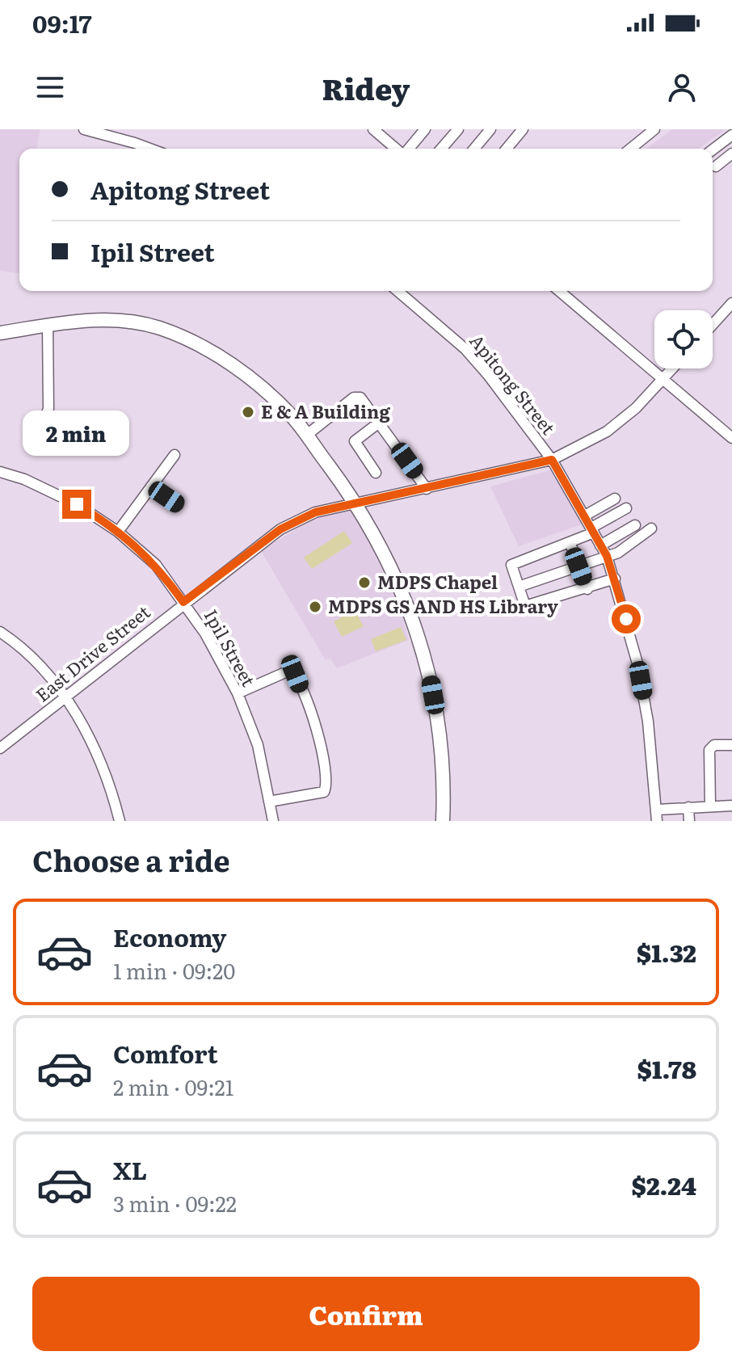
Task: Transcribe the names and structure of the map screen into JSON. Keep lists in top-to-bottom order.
{
  "streets": {
    "street": ["Apitong Street", "Ipil Street", "East Drive Street"]
  },
  "crossings": [
    ["Apitong Street", "East Drive Street"],
    ["Ipil Street", "East Drive Street"]
  ],
  "places": ["E & A Building", "MDPS Chapel", "MDPS GS AND HS Library"],
  "page": {
    "status": "09:17",
    "header": "Ridey",
    "banner": ["Apitong Street", "Ipil Street"],
    "bubble": "2 min",
    "heading": "Choose a ride",
    "list": [
      {
        "name": "Economy",
        "note": "1 min · 09:20",
        "value": "$1.32"
      },
      {
        "name": "Comfort",
        "note": "2 min · 09:21",
        "value": "$1.78"
      },
      {
        "name": "XL",
        "note": "3 min · 09:22",
        "value": "$2.24"
      }
    ],
    "buttons": "Confirm"
  }
}
